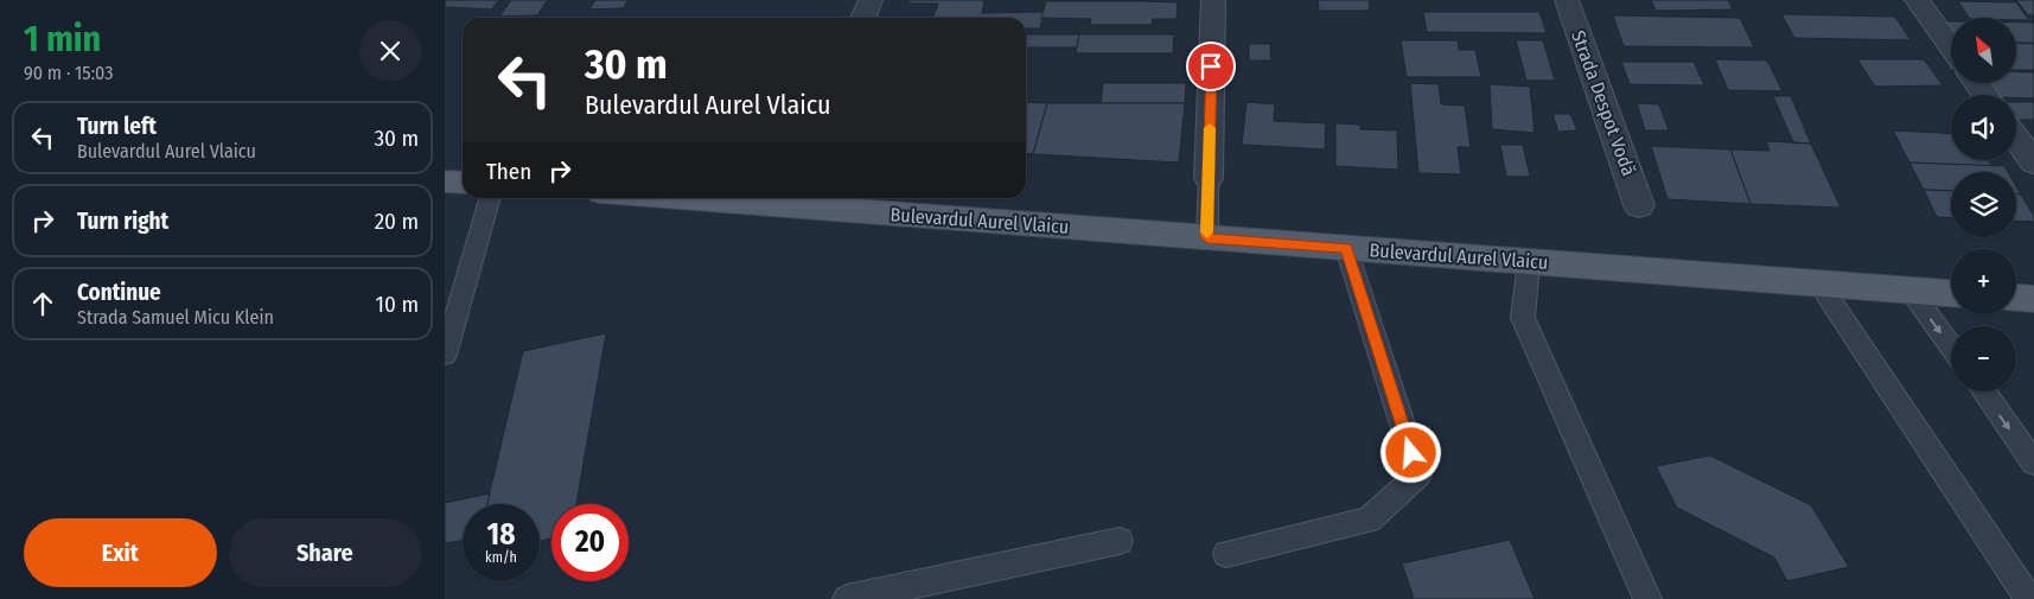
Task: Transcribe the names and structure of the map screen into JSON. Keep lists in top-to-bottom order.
{
  "streets": {
    "main road": ["Bulevardul Aurel Vlaicu"],
    "street": ["Strada Despot Vodă"]
  },
  "north": "top left",
  "page": {
    "heading": ["1 min", "90 m · 15:03"],
    "map_buttons": ["+", "−"],
    "turn": ["30 m", "Bulevardul Aurel Vlaicu"],
    "list": [
      {
        "name": "Turn left",
        "note": "Bulevardul Aurel Vlaicu",
        "value": "30 m"
      },
      {
        "name": "Turn right",
        "value": "20 m"
      },
      {
        "name": "Continue",
        "note": "Strada Samuel Micu Klein",
        "value": "10 m"
      }
    ],
    "then": "Then",
    "speed": "18 km/h",
    "limit": "20",
    "buttons": ["Exit", "Share"]
  }
}
